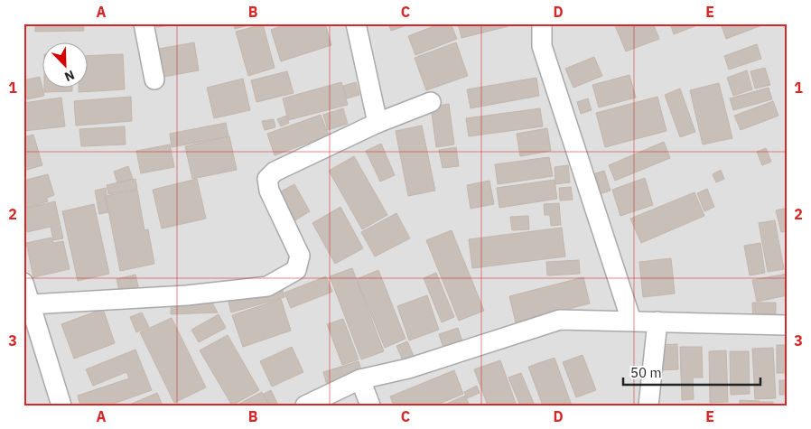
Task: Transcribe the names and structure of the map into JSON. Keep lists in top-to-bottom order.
{
  "scale_bar": "50 m",
  "north": "bottom right",
  "grid": {
    "columns": [
      "A",
      "B",
      "C",
      "D",
      "E"
    ],
    "rows": ["1", "2", "3"]
  }
}
